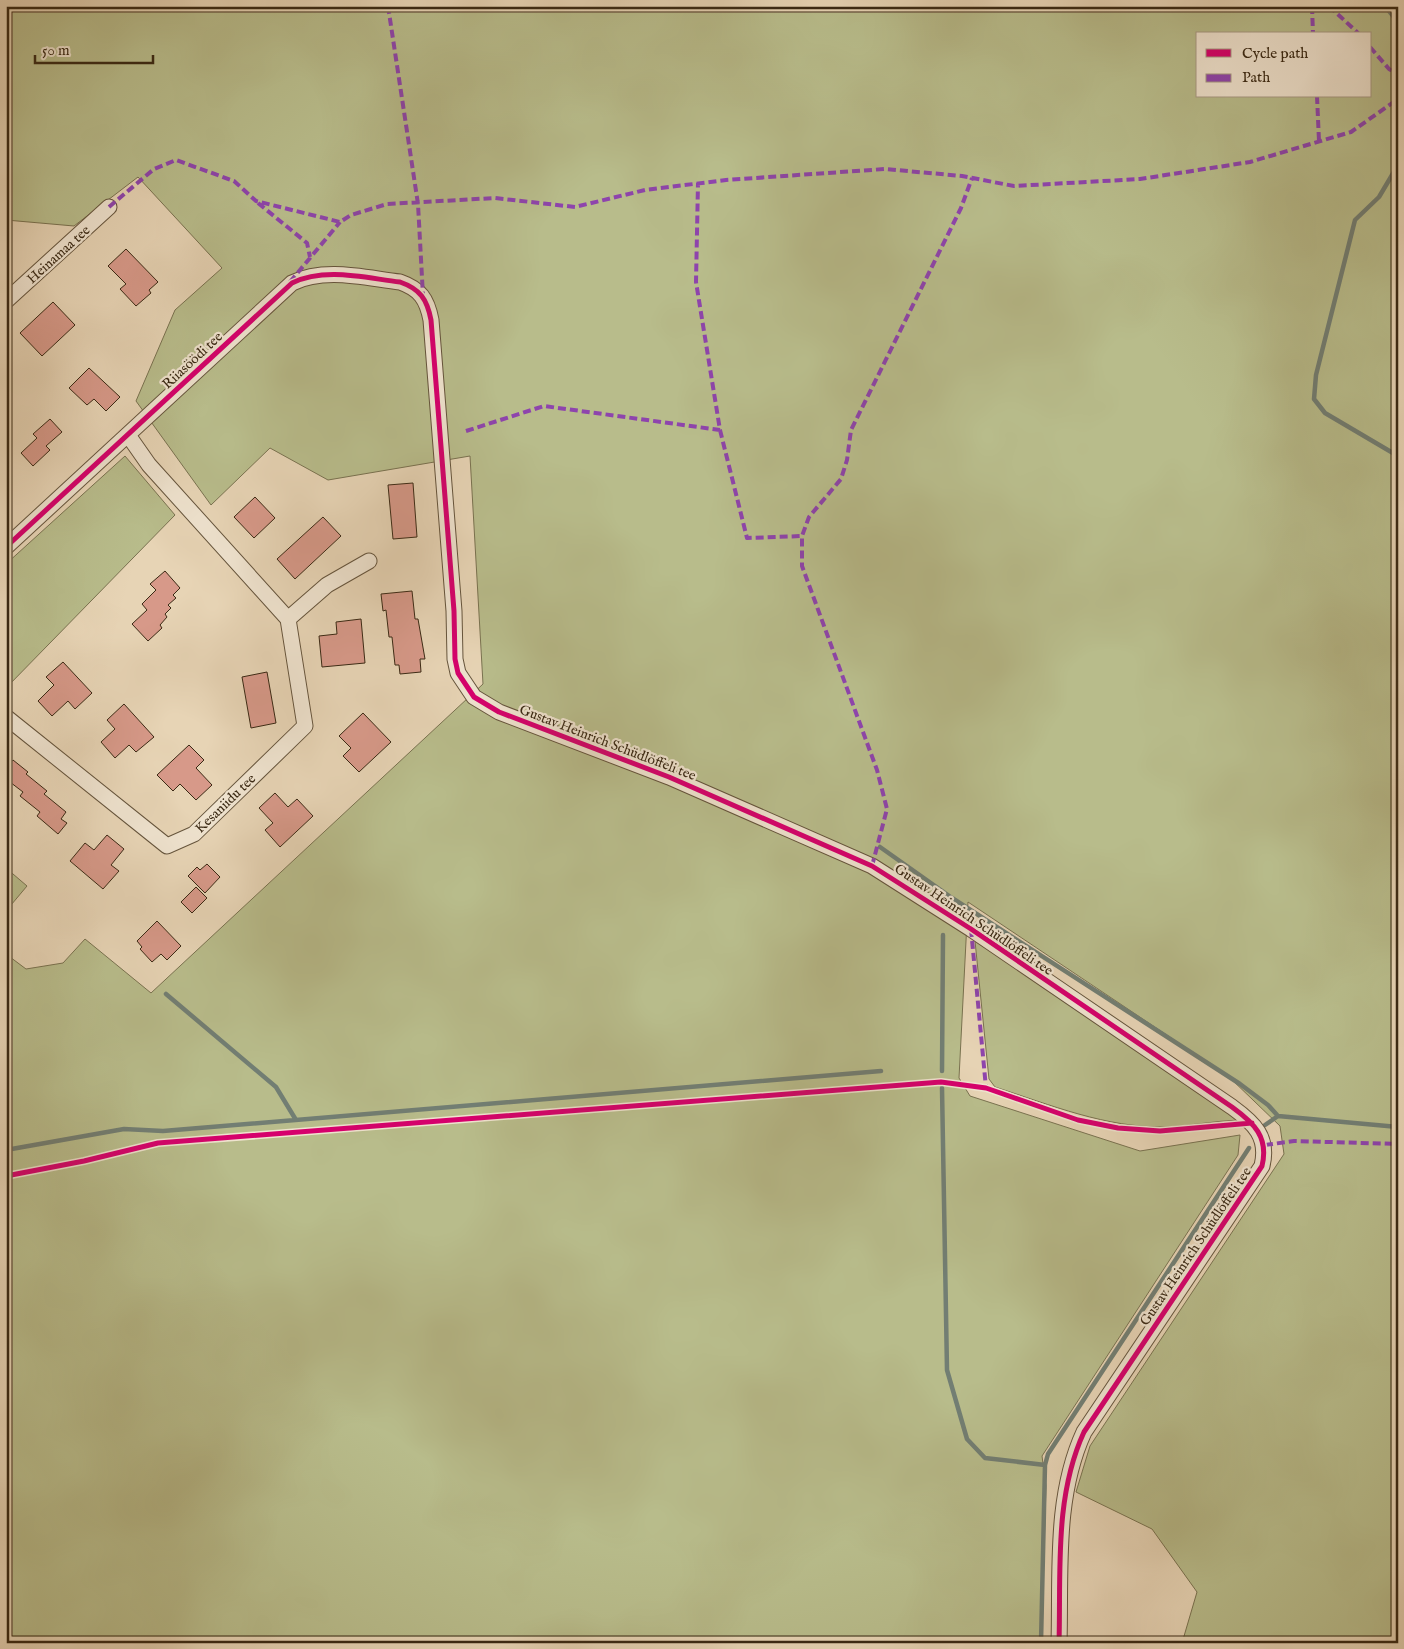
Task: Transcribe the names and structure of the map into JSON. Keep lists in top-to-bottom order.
{
  "streets": {
    "street": [
      "Heinamaa tee",
      "Riiasöödi tee",
      "Gustav Heinrich Schüdlöffeli tee",
      "Kesaniidu tee"
    ]
  },
  "crossings": [
    ["Riiasöödi tee", "Gustav Heinrich Schüdlöffeli tee"]
  ],
  "legend": ["Cycle path", "Path"],
  "scale_bar": "50 m"
}
